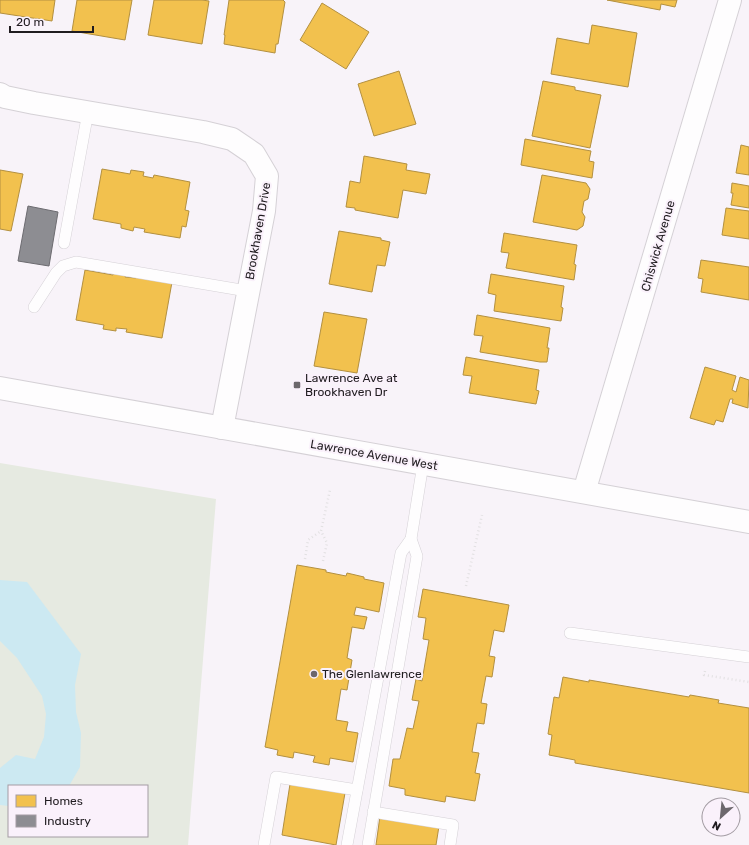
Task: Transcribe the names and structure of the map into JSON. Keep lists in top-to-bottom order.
{
  "streets": {
    "street": ["Brookhaven Drive", "Chiswick Avenue", "Lawrence Avenue West"]
  },
  "crossings": [
    ["Brookhaven Drive", "Lawrence Avenue West"],
    ["Chiswick Avenue", "Lawrence Avenue West"]
  ],
  "places": {
    "transit": ["Lawrence Ave at Brookhaven Dr"],
    "other": ["The Glenlawrence"]
  },
  "legend": ["Homes", "Industry"],
  "scale_bar": "20 m",
  "north": "bottom left"
}
